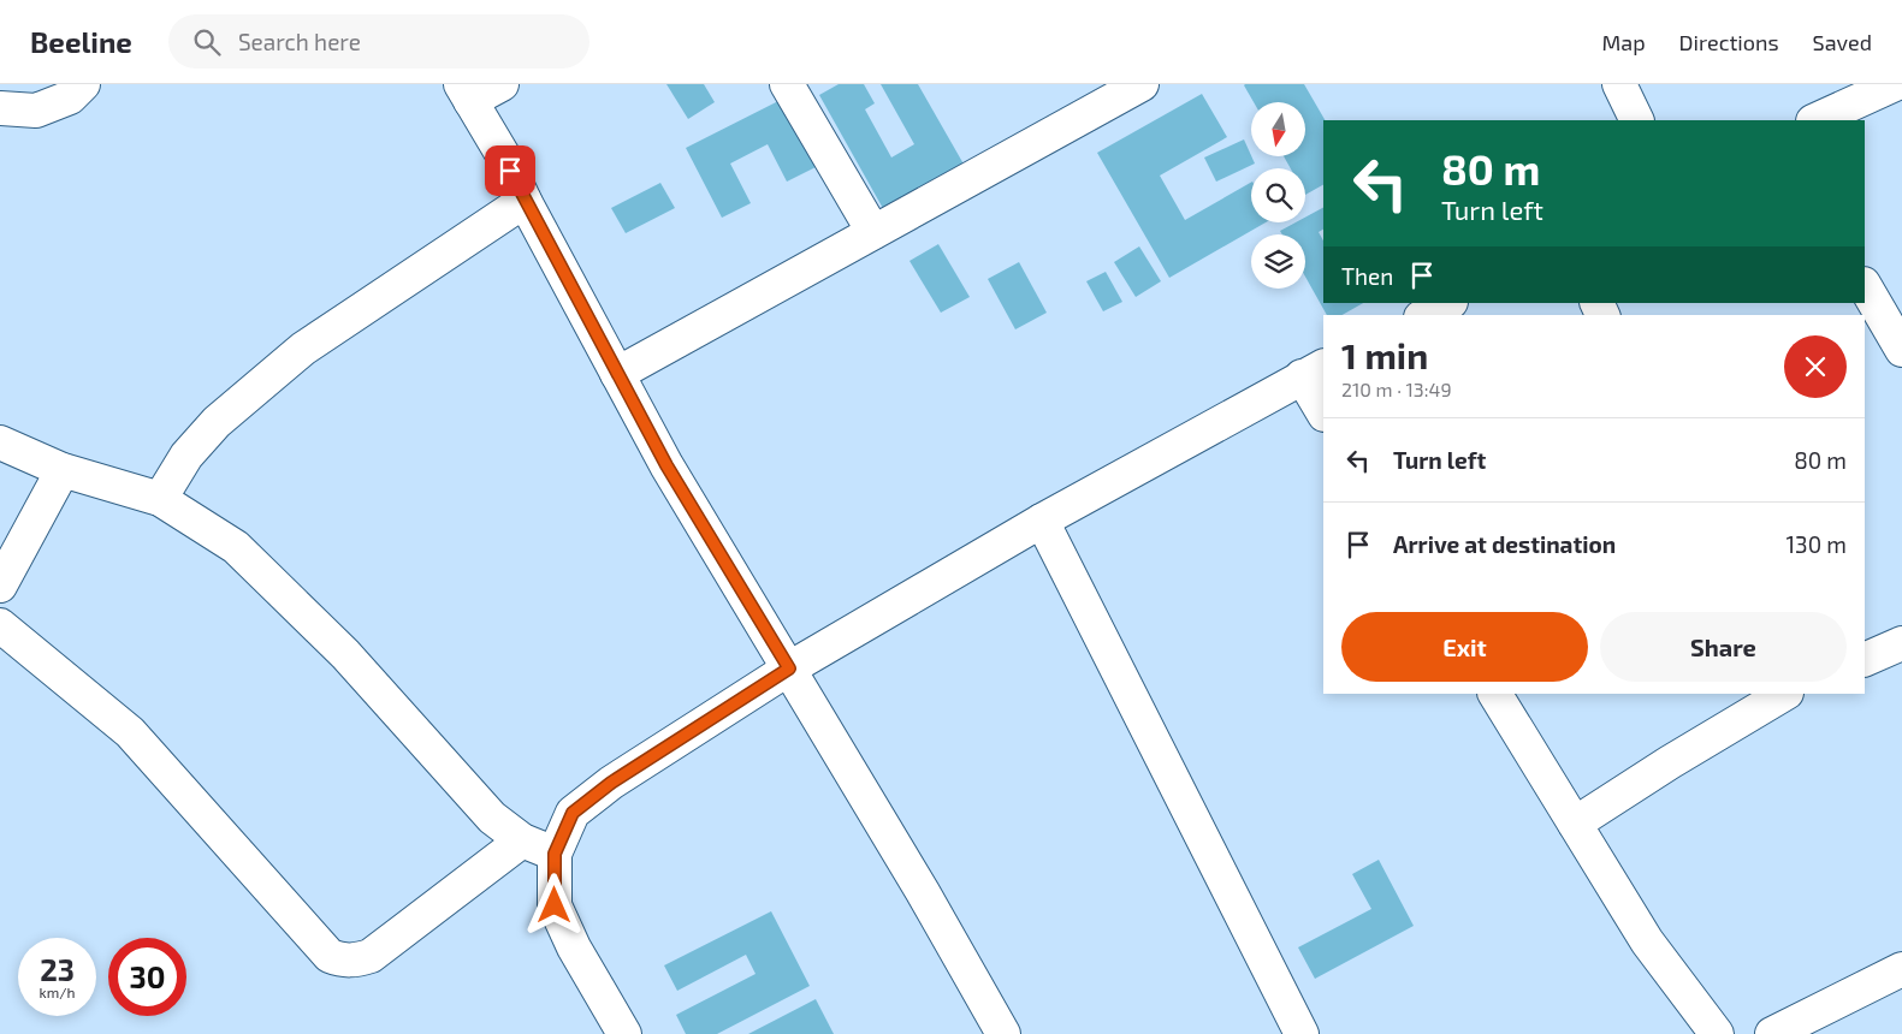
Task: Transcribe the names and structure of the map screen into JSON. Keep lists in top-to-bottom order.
{
  "north": "bottom",
  "page": {
    "header": "Beeline",
    "search": "Search here",
    "nav": ["Map", "Directions", "Saved"],
    "turn": ["80 m", "Turn left"],
    "then": "Then",
    "heading": ["1 min", "210 m · 13:49"],
    "list": [
      {
        "name": "Turn left",
        "value": "80 m"
      },
      {
        "name": "Arrive at destination",
        "value": "130 m"
      }
    ],
    "buttons": ["Exit", "Share"],
    "speed": "23 km/h",
    "limit": "30"
  }
}
